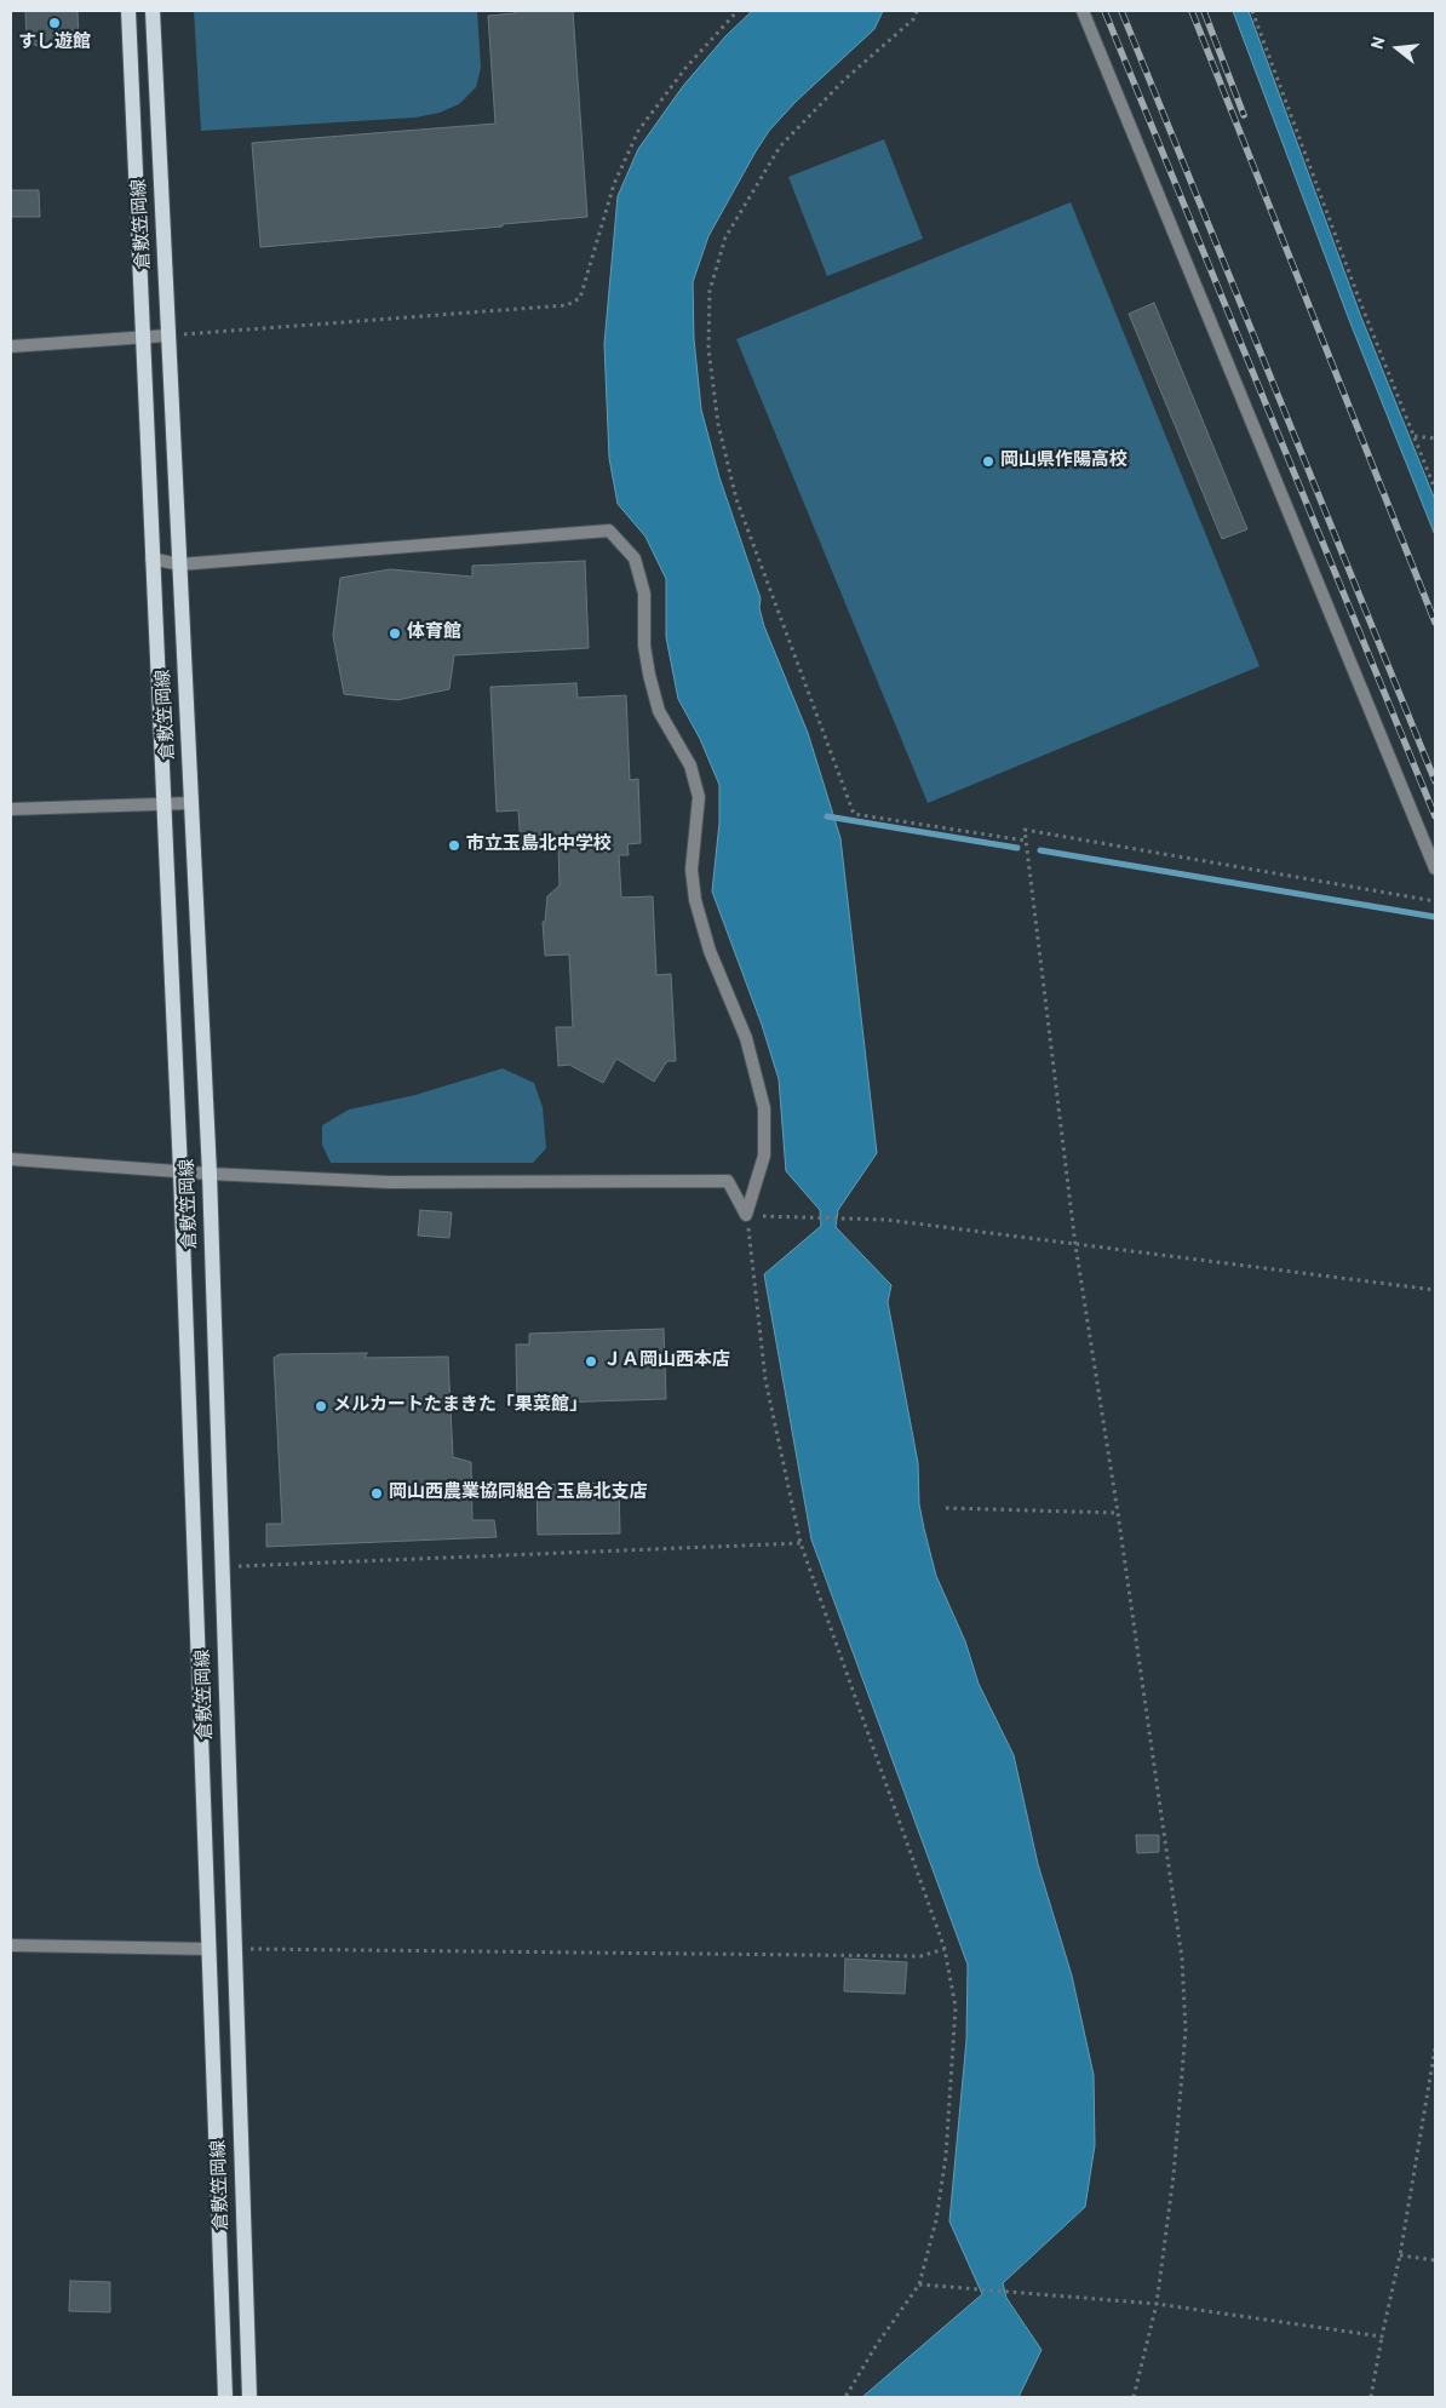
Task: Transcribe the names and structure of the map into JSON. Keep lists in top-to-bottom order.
{
  "streets": {
    "main road": ["倉敷笠岡線"]
  },
  "places": [
    "すし遊館",
    "岡山県作陽高校",
    "体育館",
    "市立玉島北中学校",
    "ＪＡ岡山西本店",
    "メルカートたまきた「果菜館」",
    "岡山西農業協同組合 玉島北支店"
  ],
  "north": "left"
}
